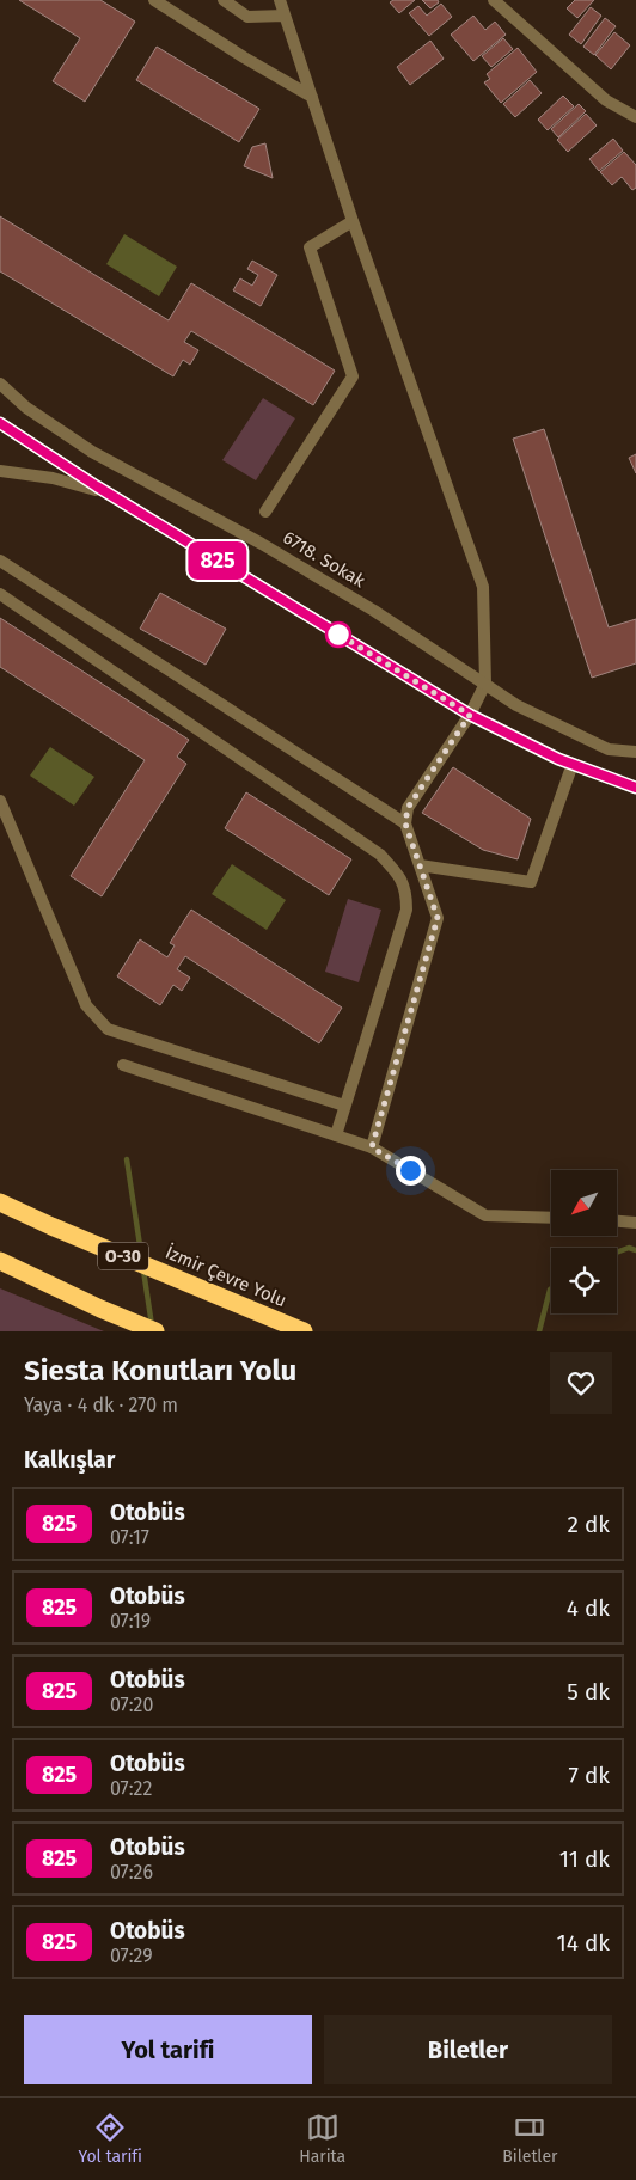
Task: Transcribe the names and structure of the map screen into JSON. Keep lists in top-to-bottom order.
{
  "streets": {
    "highway": ["O-30", "İzmir Çevre Yolu"],
    "street": ["6718. Sokak"]
  },
  "lines": ["bus line 825"],
  "north": "bottom left",
  "page": {
    "on_map": "825",
    "heading": [
      ["Siesta Konutları Yolu", "Yaya · 4 dk · 270 m"],
      "Kalkışlar"
    ],
    "list": [
      {
        "mark": "825",
        "name": "Otobüs",
        "note": "07:17",
        "value": "2 dk"
      },
      {
        "mark": "825",
        "name": "Otobüs",
        "note": "07:19",
        "value": "4 dk"
      },
      {
        "mark": "825",
        "name": "Otobüs",
        "note": "07:20",
        "value": "5 dk"
      },
      {
        "mark": "825",
        "name": "Otobüs",
        "note": "07:22",
        "value": "7 dk"
      },
      {
        "mark": "825",
        "name": "Otobüs",
        "note": "07:26",
        "value": "11 dk"
      },
      {
        "mark": "825",
        "name": "Otobüs",
        "note": "07:29",
        "value": "14 dk"
      }
    ],
    "buttons": ["Yol tarifi", "Biletler"],
    "tabs": ["Yol tarifi", "Harita", "Biletler"]
  }
}
